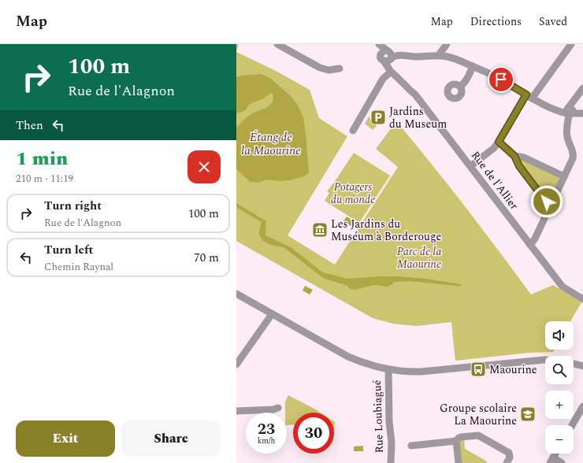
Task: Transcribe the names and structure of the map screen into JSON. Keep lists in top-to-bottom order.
{
  "streets": {
    "street": ["Rue de l'Allier", "Rue Loubiagué"]
  },
  "water": ["Étang de la Maourine"],
  "parks": ["Potagers du monde", "Parc de la Maourine"],
  "places": {
    "parking": ["Jardins du Museum"],
    "museum": ["Les Jardins du Muséum à Borderouge"],
    "bus stop": ["Maourine"],
    "school or university": ["Groupe scolaire La Maourine"]
  },
  "page": {
    "header": "Map",
    "nav": ["Map", "Directions", "Saved"],
    "turn": ["100 m", "Rue de l'Alagnon"],
    "then": "Then",
    "heading": ["1 min", "210 m · 11:19"],
    "list": [
      {
        "name": "Turn right",
        "note": "Rue de l'Alagnon",
        "value": "100 m"
      },
      {
        "name": "Turn left",
        "note": "Chemin Raynal",
        "value": "70 m"
      }
    ],
    "map_buttons": ["+", "−"],
    "speed": "23 km/h",
    "limit": "30",
    "buttons": ["Exit", "Share"]
  }
}
